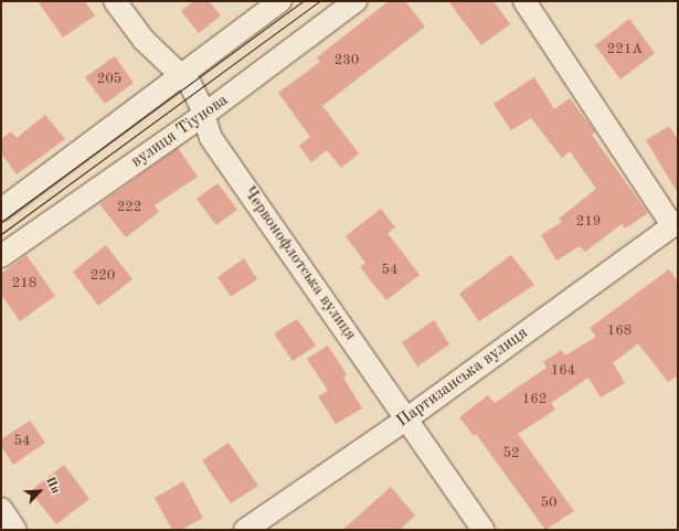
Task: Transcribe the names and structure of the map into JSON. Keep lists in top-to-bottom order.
{
  "streets": {
    "street": ["вулиця Тіунова", "Червонофлотська вулиця", "Партизанська вулиця"]
  },
  "crossings": [
    ["вулиця Тіунова", "Червонофлотська вулиця"],
    ["Червонофлотська вулиця", "Партизанська вулиця"]
  ],
  "house_numbers": [
    "221А",
    "230",
    "205",
    "222",
    "219",
    "54",
    "220",
    "218",
    "168",
    "164",
    "162",
    "54",
    "52",
    "50"
  ],
  "north": "top right"
}
